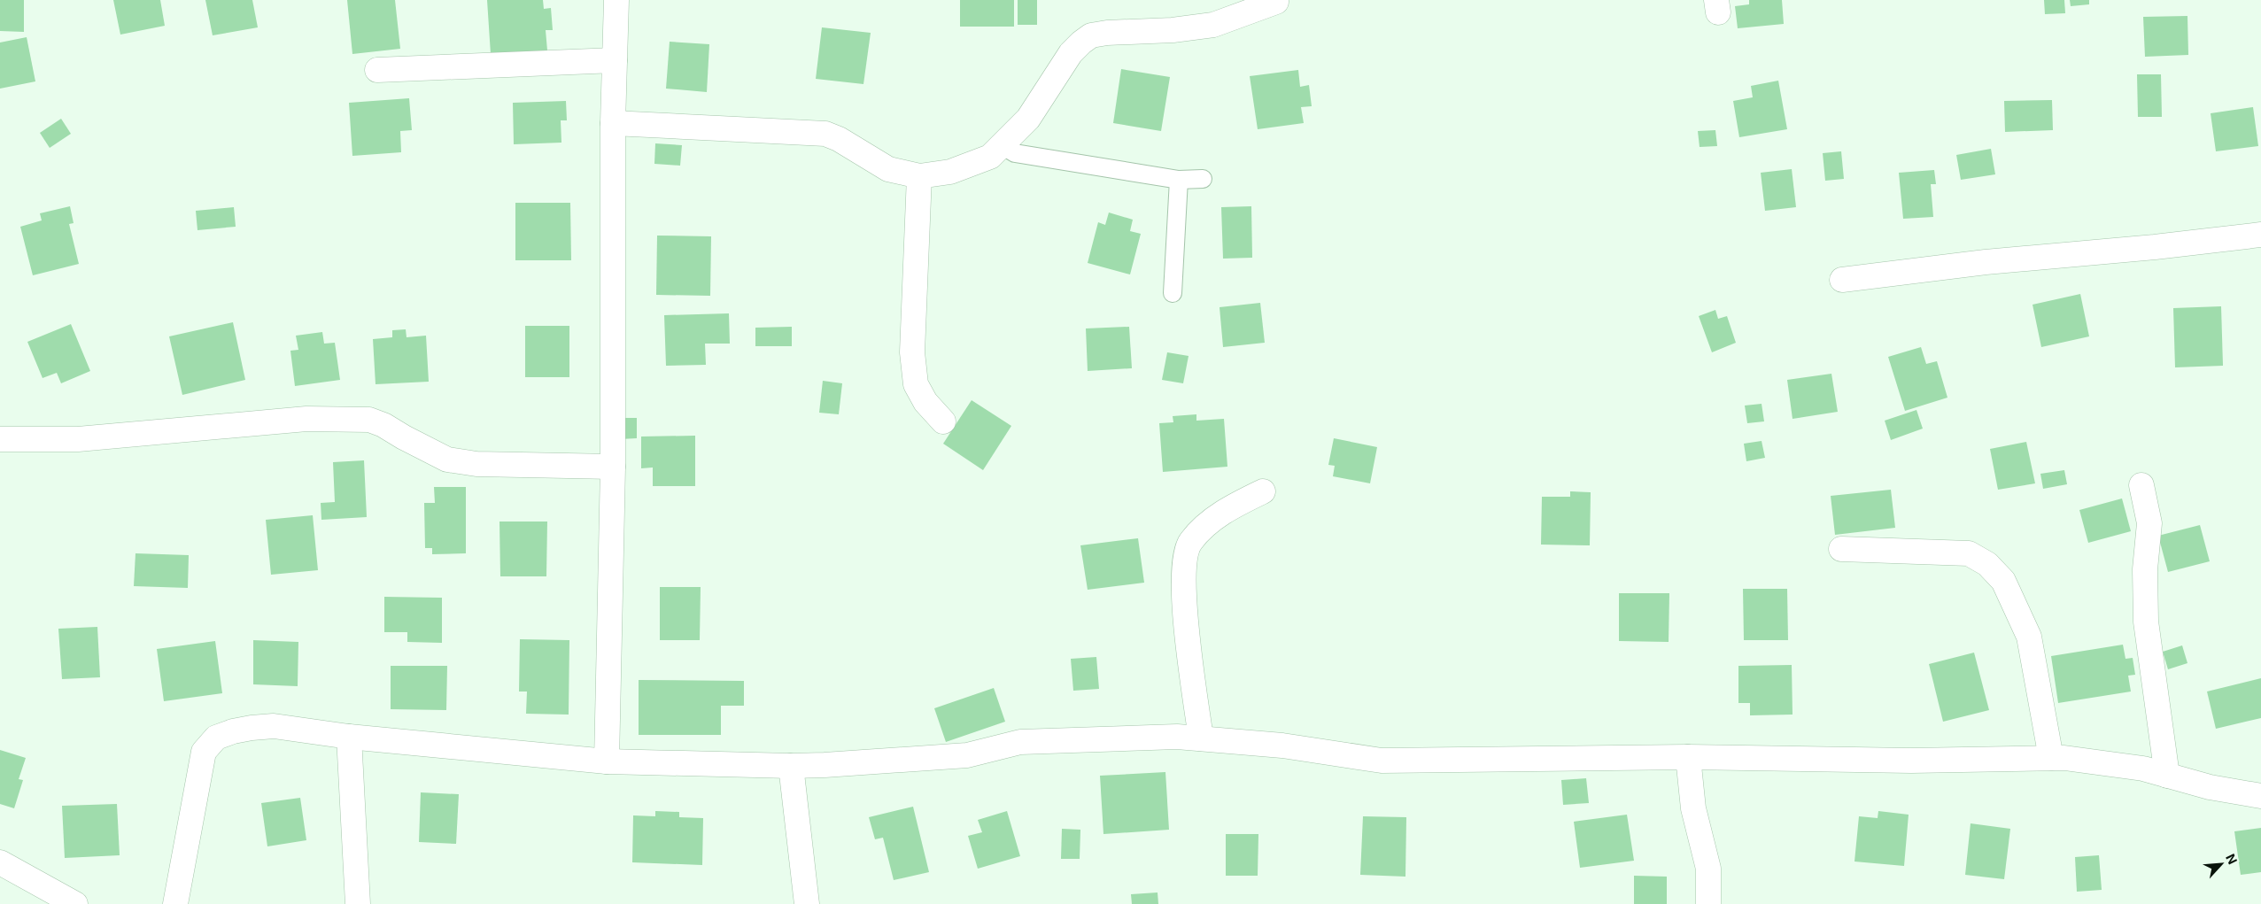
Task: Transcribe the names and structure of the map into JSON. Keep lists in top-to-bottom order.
{
  "north": "top right"
}
